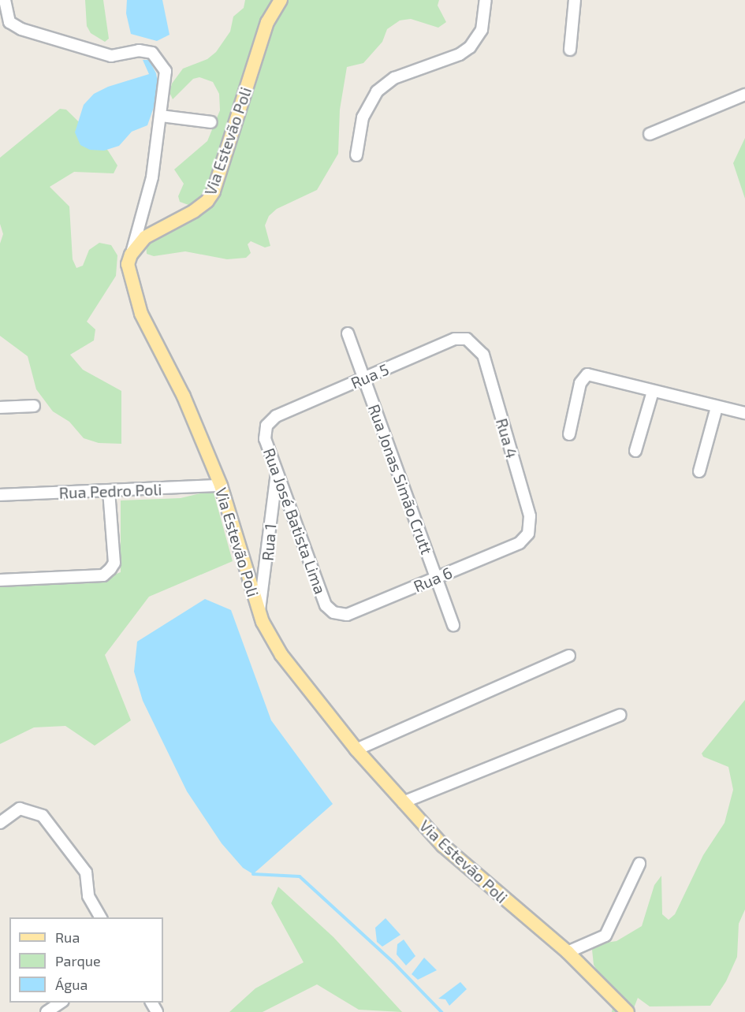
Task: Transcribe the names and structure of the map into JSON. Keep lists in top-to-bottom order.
{
  "streets": {
    "main road": ["Via Estevão Poli"],
    "street": [
      "Rua 5",
      "Rua 4",
      "Rua Jonas Simão Crutt",
      "Rua Pedro Poli",
      "Rua José Batista Lima",
      "Rua 1",
      "Rua 6"
    ]
  },
  "crossings": [
    ["Via Estevão Poli", "Rua Pedro Poli"],
    ["Via Estevão Poli", "Rua 1"],
    ["Rua 5", "Rua 4"],
    ["Rua 5", "Rua Jonas Simão Crutt"],
    ["Rua 5", "Rua José Batista Lima"],
    ["Rua 4", "Rua 6"],
    ["Rua Jonas Simão Crutt", "Rua 6"],
    ["Rua José Batista Lima", "Rua 1"],
    ["Rua José Batista Lima", "Rua 6"]
  ],
  "legend": ["Rua", "Parque", "Água"]
}
